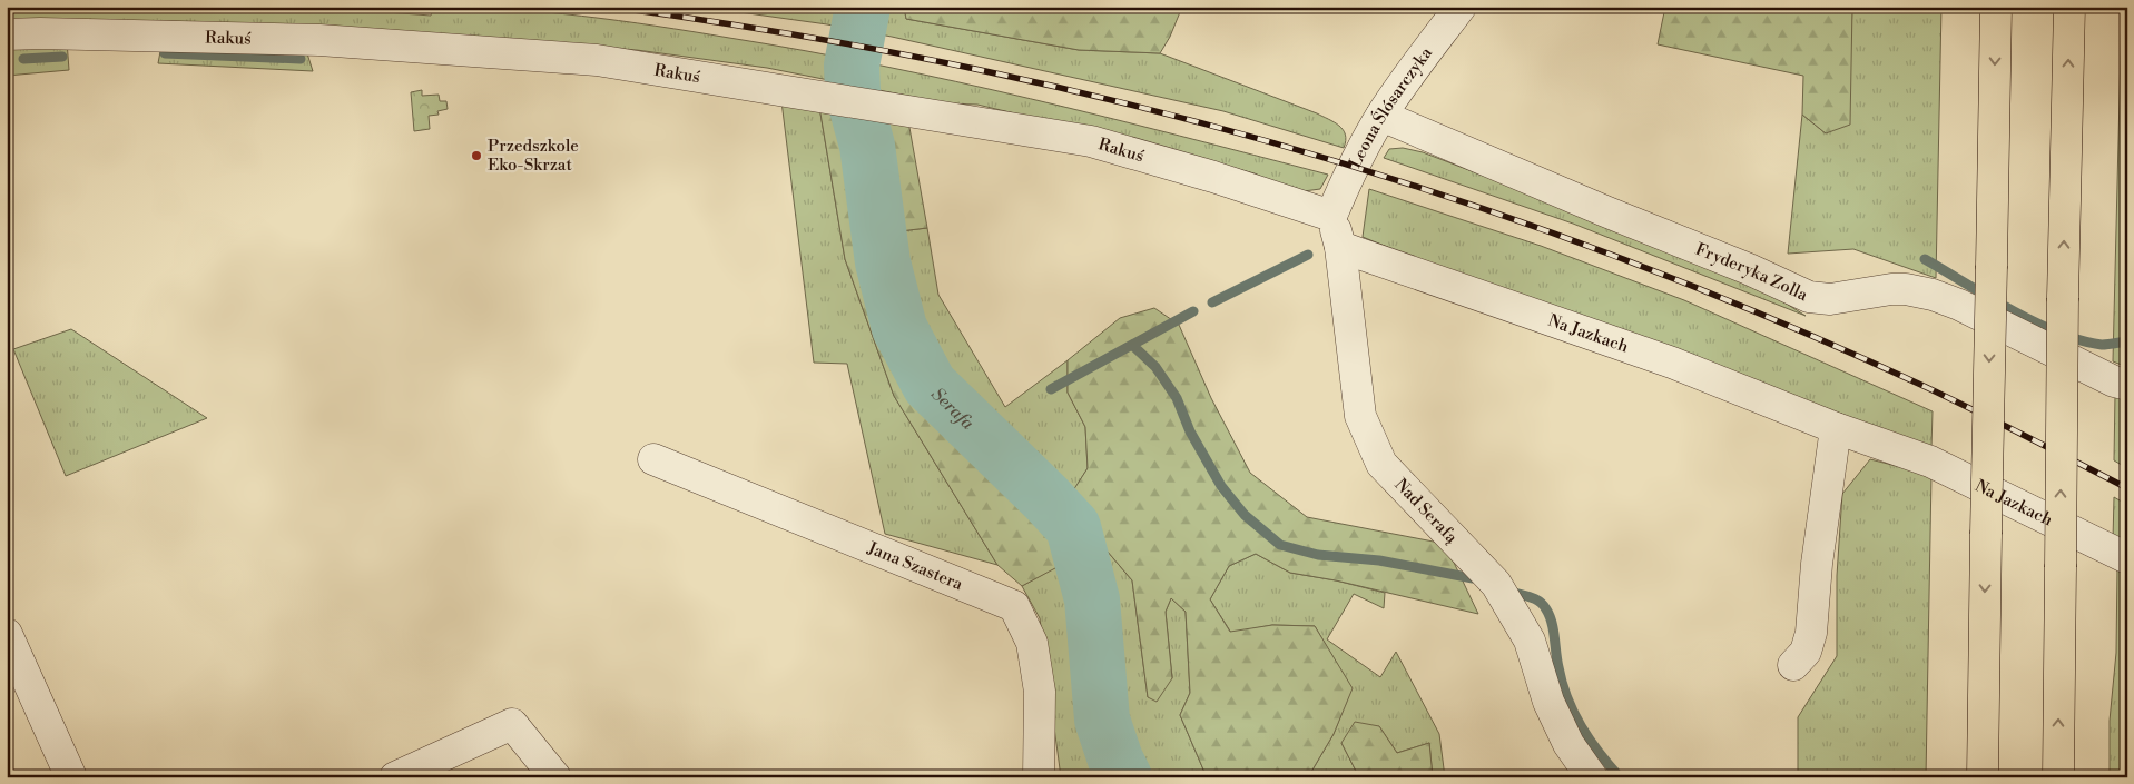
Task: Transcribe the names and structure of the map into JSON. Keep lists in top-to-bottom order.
{
  "streets": {
    "street": [
      "Rakuś",
      "Leona Ślósarczyka",
      "Fryderyka Zolla",
      "Na Jazkach",
      "Nad Serafą",
      "Jana Szastera"
    ]
  },
  "crossings": [
    ["Rakuś", "Leona Ślósarczyka"],
    ["Rakuś", "Nad Serafą"],
    ["Leona Ślósarczyka", "Fryderyka Zolla"],
    ["Leona Ślósarczyka", "Nad Serafą"],
    ["Na Jazkach", "Nad Serafą"]
  ],
  "water": ["Serafa"],
  "places": ["Przedszkole Eko-Skrzat"]
}
